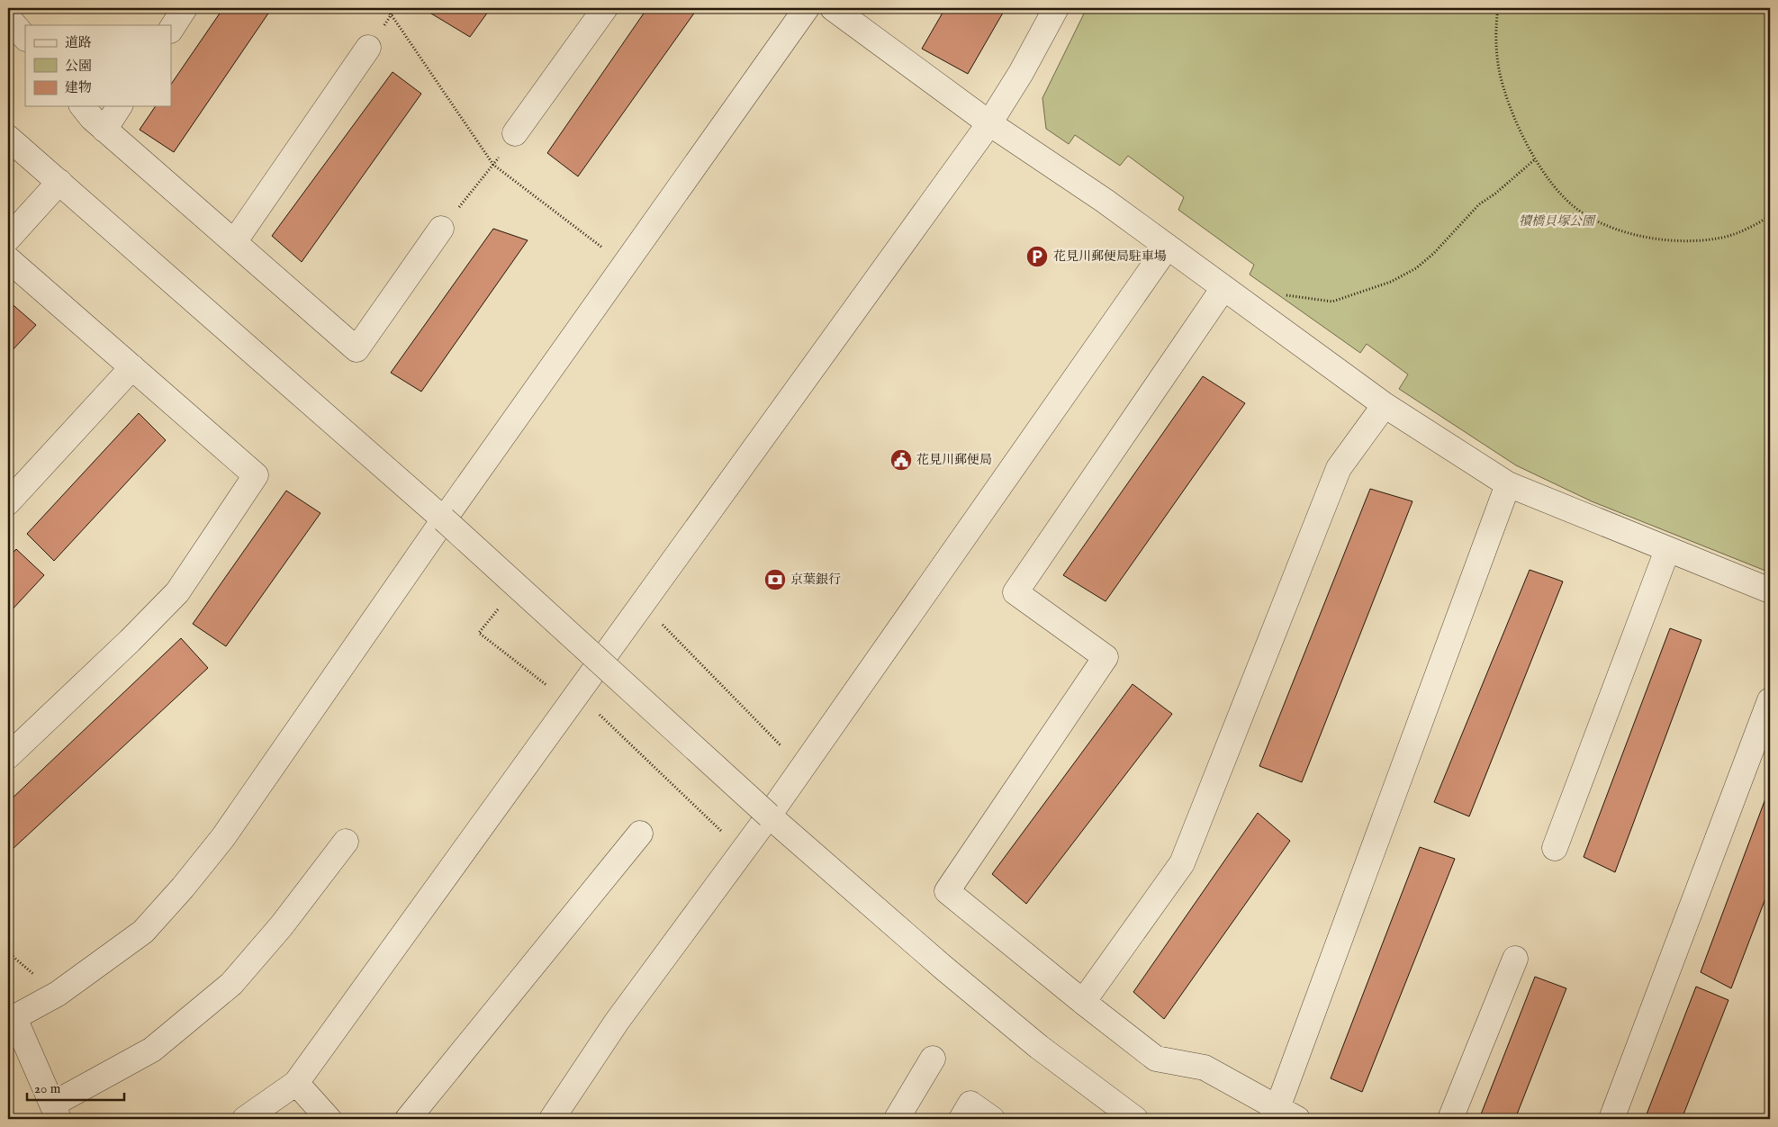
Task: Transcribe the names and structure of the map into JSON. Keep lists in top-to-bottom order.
{
  "parks": ["犢橋貝塚公園"],
  "places": {
    "parking": ["花見川郵便局駐車場"],
    "public building": ["花見川郵便局"],
    "bank": ["京葉銀行"]
  },
  "legend": ["道路", "公園", "建物"],
  "scale_bar": "20 m"
}
